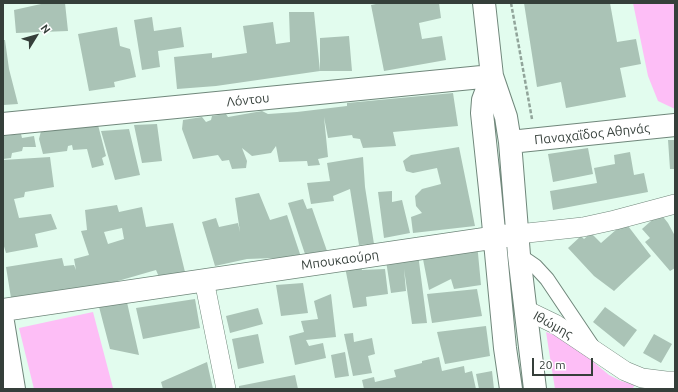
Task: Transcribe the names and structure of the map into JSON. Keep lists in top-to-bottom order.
{
  "streets": {
    "street": [
      "Λόντου",
      "Παναχαΐδος Αθηνάς",
      "Μπουκαούρη",
      "Ιθώμης"
    ]
  },
  "scale_bar": "20 m",
  "north": "top right"
}
